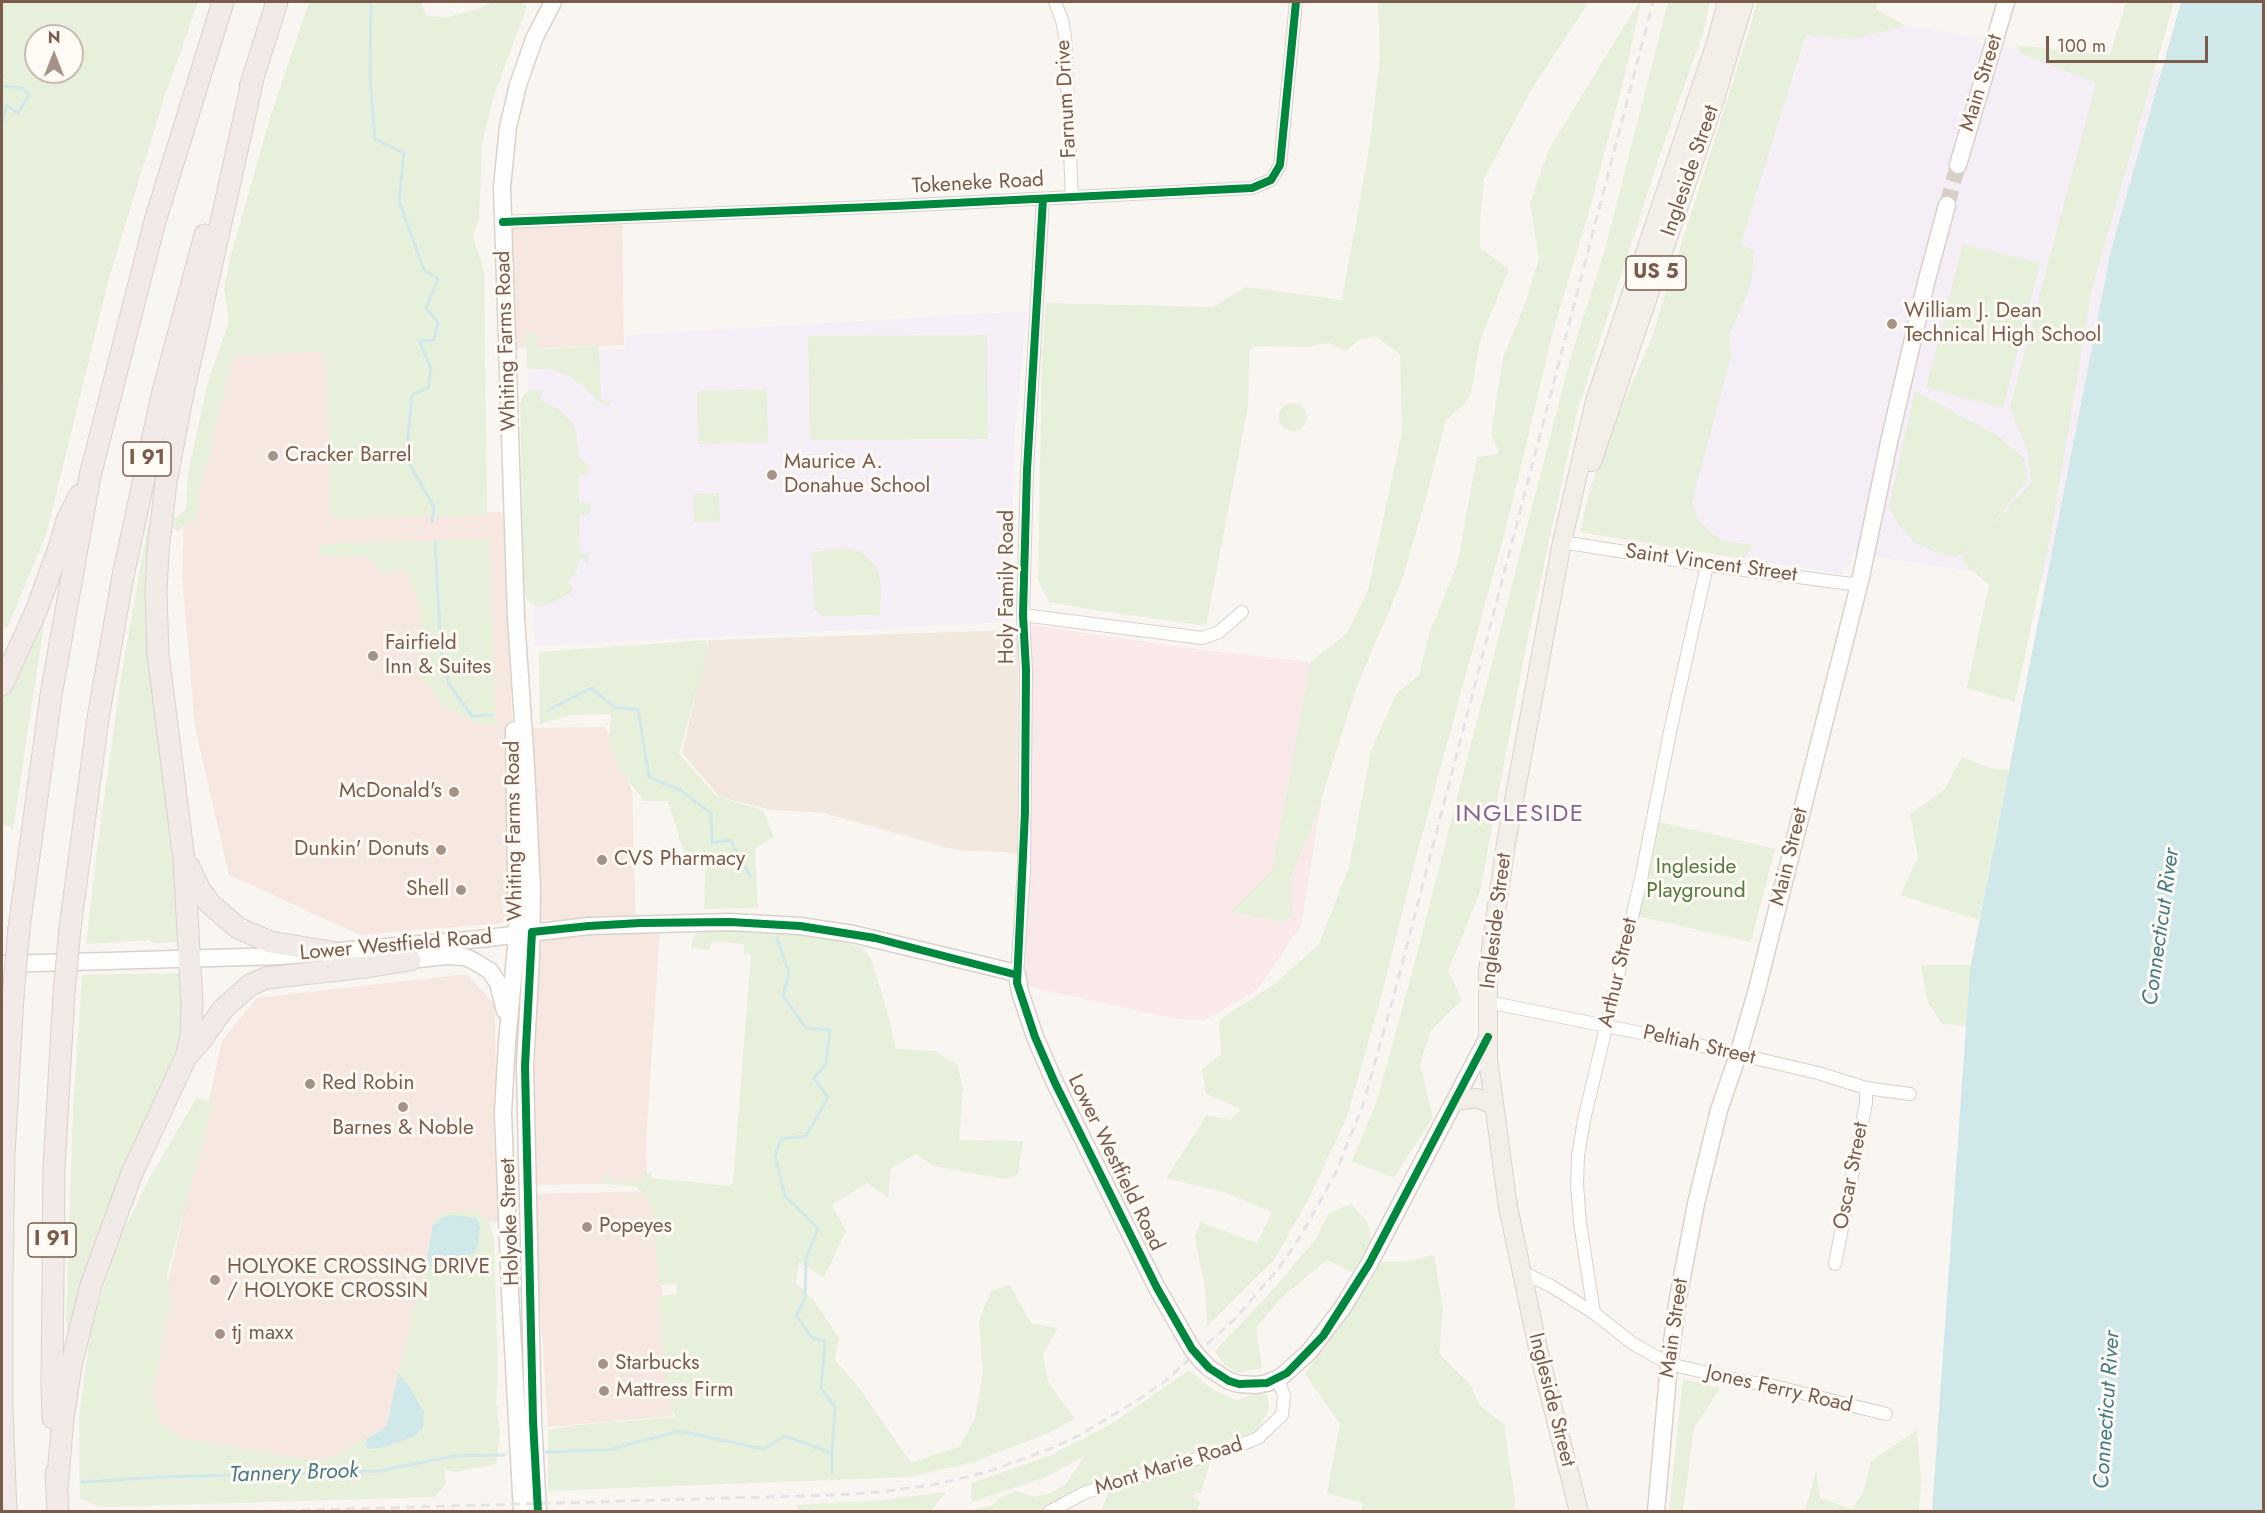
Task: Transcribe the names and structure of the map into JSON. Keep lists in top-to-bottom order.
{
  "streets": {
    "highway": ["I 91"],
    "main road": [
      "Main Street",
      "Ingleside Street",
      "US 5",
      "Whiting Farms Road",
      "Lower Westfield Road",
      "Holyoke Street"
    ],
    "street": [
      "Farnum Drive",
      "Tokeneke Road",
      "Saint Vincent Street",
      "Holy Family Road",
      "Arthur Street",
      "Peltiah Street",
      "Oscar Street",
      "Jones Ferry Road",
      "Mont Marie Road"
    ]
  },
  "crossings": [
    ["Main Street", "Saint Vincent Street"],
    ["Main Street", "Peltiah Street"],
    ["Main Street", "Jones Ferry Road"],
    ["Farnum Drive", "Tokeneke Road"],
    ["Ingleside Street", "Saint Vincent Street"],
    ["Ingleside Street", "Peltiah Street"],
    ["Ingleside Street", "Jones Ferry Road"],
    ["Tokeneke Road", "Whiting Farms Road"],
    ["Tokeneke Road", "Holy Family Road"],
    ["Whiting Farms Road", "Lower Westfield Road"],
    ["Whiting Farms Road", "Holyoke Street"],
    ["Saint Vincent Street", "Arthur Street"],
    ["Holy Family Road", "Lower Westfield Road"],
    ["Lower Westfield Road", "Holyoke Street"],
    ["Lower Westfield Road", "Mont Marie Road"],
    ["Arthur Street", "Peltiah Street"],
    ["Arthur Street", "Jones Ferry Road"],
    ["Peltiah Street", "Oscar Street"]
  ],
  "districts": ["INGLESIDE"],
  "water": ["Connecticut River", "Tannery Brook"],
  "parks": ["Ingleside Playground"],
  "places": [
    "William J. Dean Technical High School",
    "Cracker Barrel",
    "Maurice A. Donahue School",
    "Fairfield Inn & Suites",
    "McDonald's",
    "Dunkin' Donuts",
    "CVS Pharmacy",
    "Shell",
    "Red Robin",
    "Barnes & Noble",
    "Popeyes",
    "HOLYOKE CROSSING DRIVE / HOLYOKE CROSSIN",
    "tj maxx",
    "Starbucks",
    "Mattress Firm"
  ],
  "scale_bar": "100 m",
  "north": "top"
}
